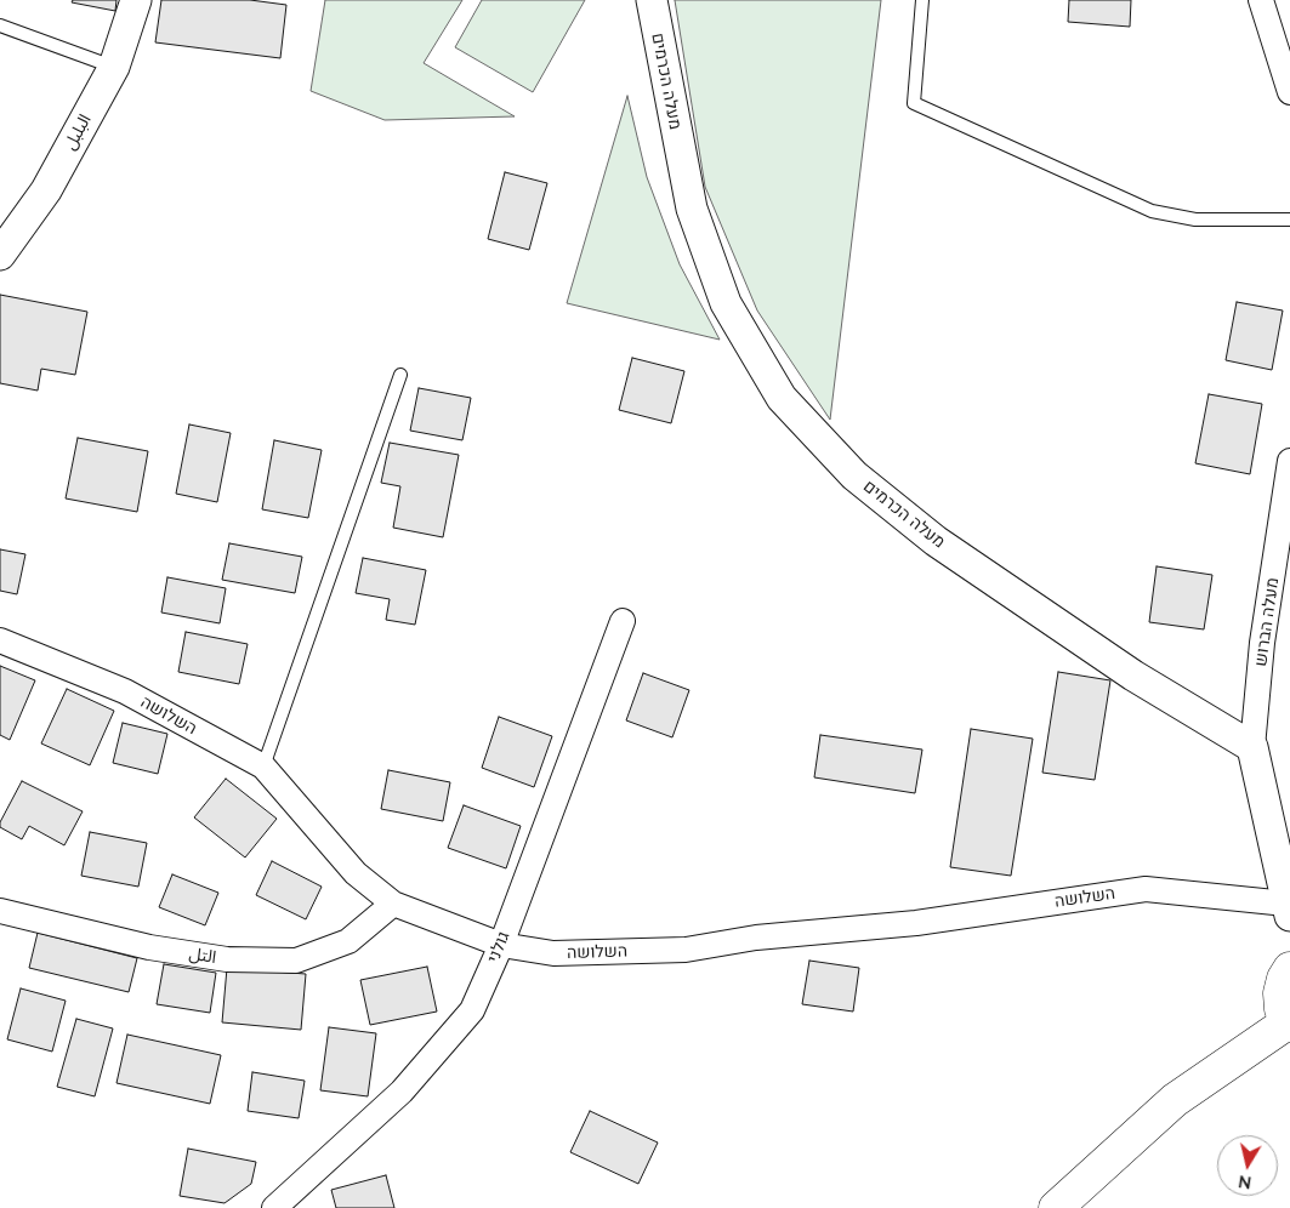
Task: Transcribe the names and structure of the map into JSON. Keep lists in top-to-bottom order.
{
  "streets": {
    "street": [
      "מעלה הכרמים",
      "البلبل",
      "מעלה הברוש",
      "השלושה",
      "גולני",
      "التل"
    ]
  },
  "crossings": [
    ["מעלה הכרמים", "מעלה הברוש"],
    ["השלושה", "גולני"],
    ["השלושה", "التل"]
  ],
  "north": "bottom"
}
